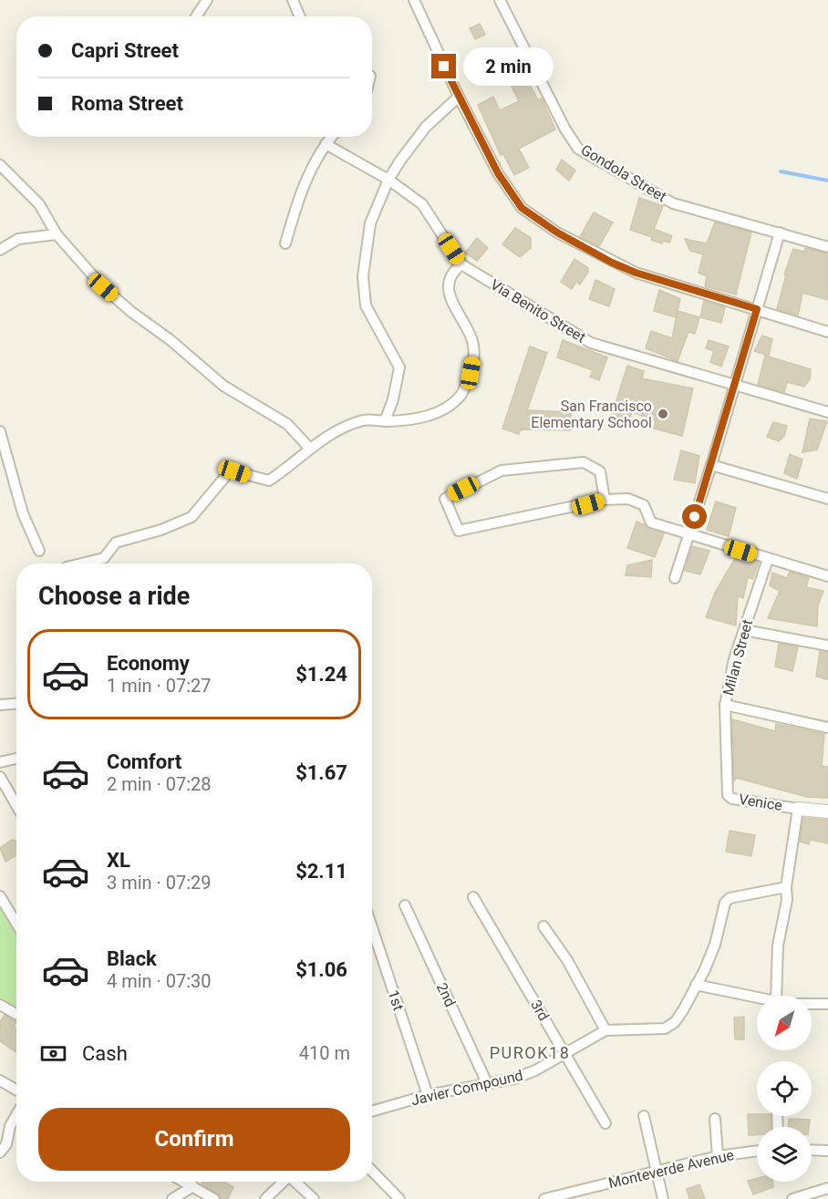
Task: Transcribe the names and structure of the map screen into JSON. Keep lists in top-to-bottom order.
{
  "streets": {
    "street": [
      "Gondola Street",
      "Via Benito Street",
      "Milan Street",
      "Venice",
      "2nd",
      "1st",
      "3rd",
      "Javier Compound",
      "Monteverde Avenue"
    ]
  },
  "crossings": [
    ["Milan Street", "Venice"],
    ["2nd", "Javier Compound"],
    ["1st", "Javier Compound"],
    ["3rd", "Javier Compound"]
  ],
  "districts": ["PUROK18"],
  "places": ["San Francisco Elementary School"],
  "north": "bottom left",
  "page": {
    "banner": ["Capri Street", "Roma Street"],
    "bubble": "2 min",
    "heading": "Choose a ride",
    "list": [
      {
        "name": "Economy",
        "note": "1 min · 07:27",
        "value": "$1.24"
      },
      {
        "name": "Comfort",
        "note": "2 min · 07:28",
        "value": "$1.67"
      },
      {
        "name": "XL",
        "note": "3 min · 07:29",
        "value": "$2.11"
      },
      {
        "name": "Black",
        "note": "4 min · 07:30",
        "value": "$1.06"
      }
    ],
    "pay": ["Cash", "410 m"],
    "buttons": "Confirm"
  }
}
